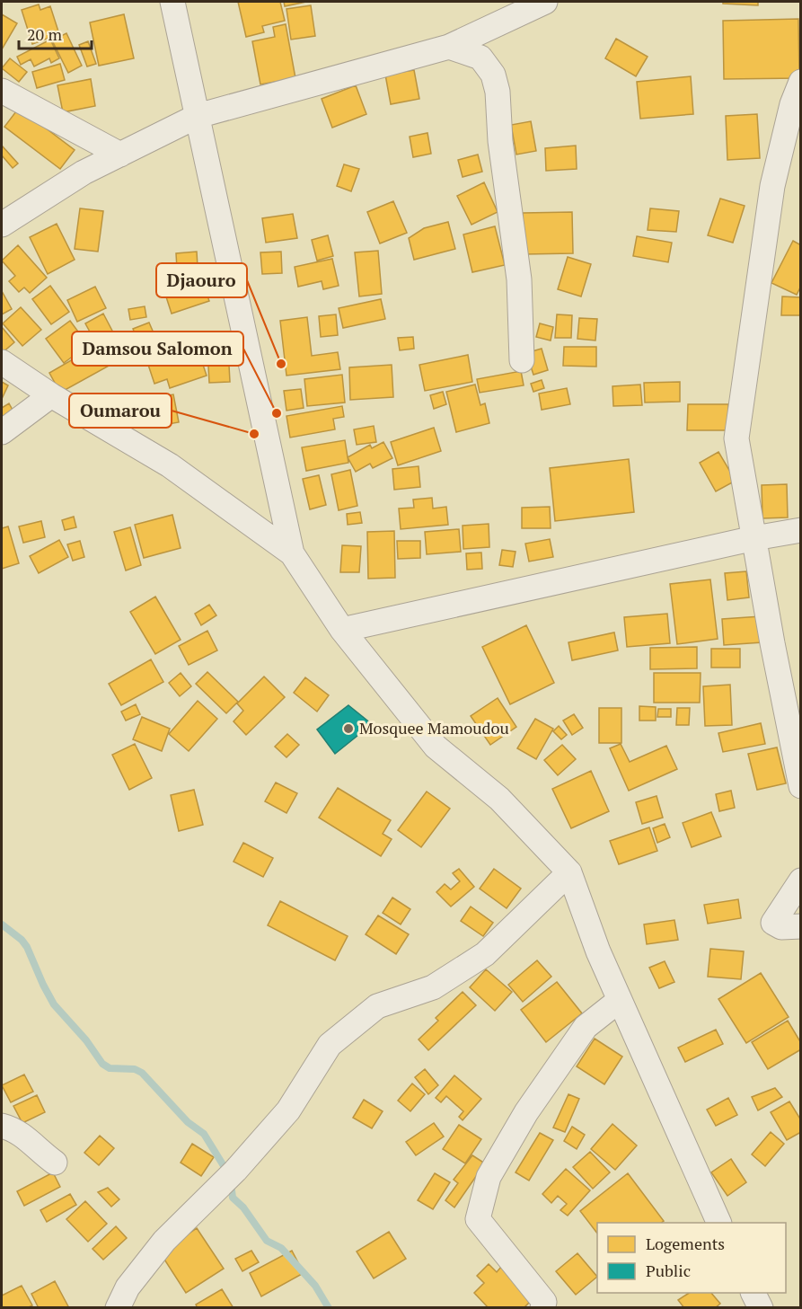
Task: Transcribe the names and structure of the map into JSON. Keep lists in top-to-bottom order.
{
  "places": [
    "Djaouro",
    "Damsou Salomon",
    "Oumarou",
    "Mosquee Mamoudou"
  ],
  "legend": ["Logements", "Public"],
  "scale_bar": "20 m"
}
